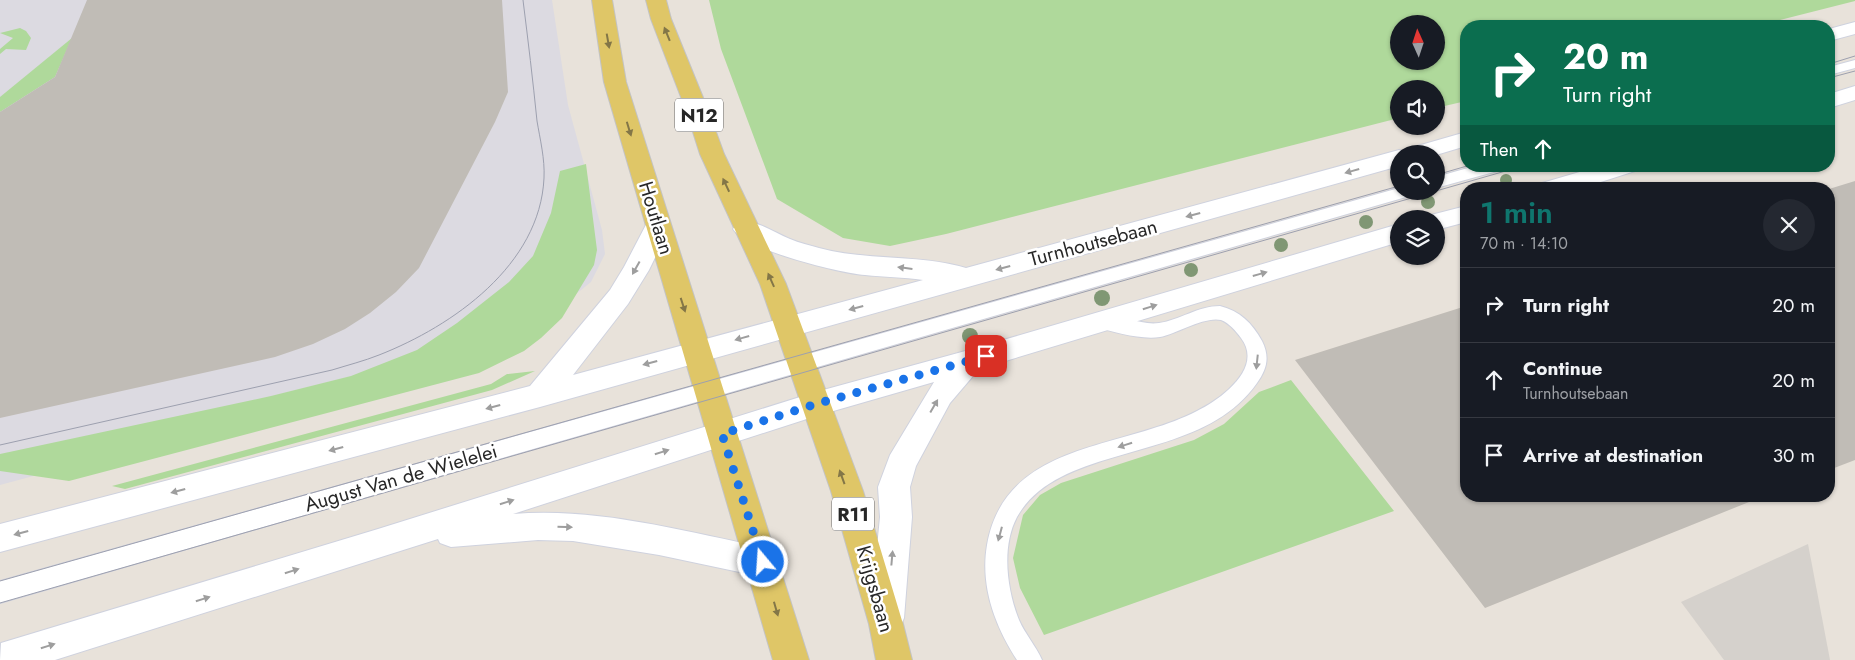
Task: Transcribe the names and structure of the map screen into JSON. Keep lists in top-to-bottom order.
{
  "streets": {
    "main road": [
      "N12",
      "Houtlaan",
      "Turnhoutsebaan",
      "R11",
      "Krijgsbaan"
    ],
    "lane": ["August Van de Wielelei"]
  },
  "crossings": [
    ["N12", "Turnhoutsebaan"],
    ["N12", "August Van de Wielelei"],
    ["N12", "Krijgsbaan"],
    ["Houtlaan", "Turnhoutsebaan"],
    ["Houtlaan", "August Van de Wielelei"],
    ["Turnhoutsebaan", "August Van de Wielelei"]
  ],
  "north": "top",
  "page": {
    "turn": ["20 m", "Turn right"],
    "then": "Then",
    "heading": ["1 min", "70 m · 14:10"],
    "list": [
      {
        "name": "Turn right",
        "value": "20 m"
      },
      {
        "name": "Continue",
        "note": "Turnhoutsebaan",
        "value": "20 m"
      },
      {
        "name": "Arrive at destination",
        "value": "30 m"
      }
    ]
  }
}
